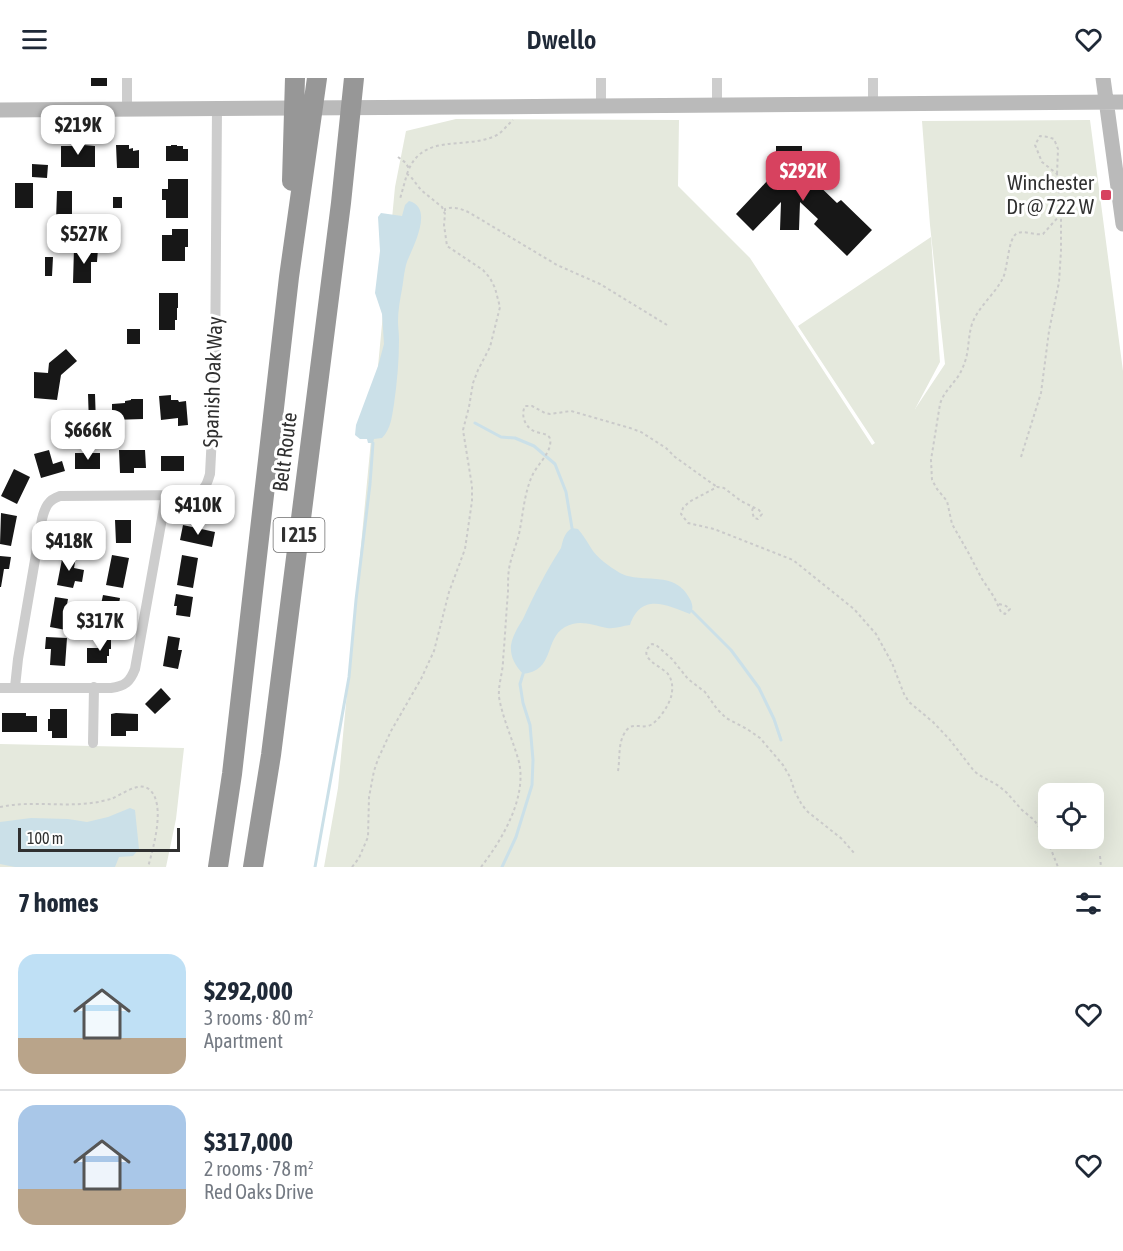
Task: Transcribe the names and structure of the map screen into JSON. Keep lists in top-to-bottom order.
{
  "streets": {
    "highway": ["Belt Route", "I 215"],
    "street": ["Spanish Oak Way"]
  },
  "places": {
    "transit": ["Winchester Dr @ 722 W"]
  },
  "scale_bar": "100 m",
  "page": {
    "header": "Dwello",
    "price": [
      "$219K",
      "$292K",
      "$527K",
      "$666K",
      "$410K",
      "$418K",
      "$317K"
    ],
    "scale": "100 m",
    "heading": "7 homes",
    "list": [
      {
        "name": "$292,000",
        "note": "3 rooms · 80 m² · Apartment"
      },
      {
        "name": "$317,000",
        "note": "2 rooms · 78 m² · Red Oaks Drive"
      }
    ]
  }
}
